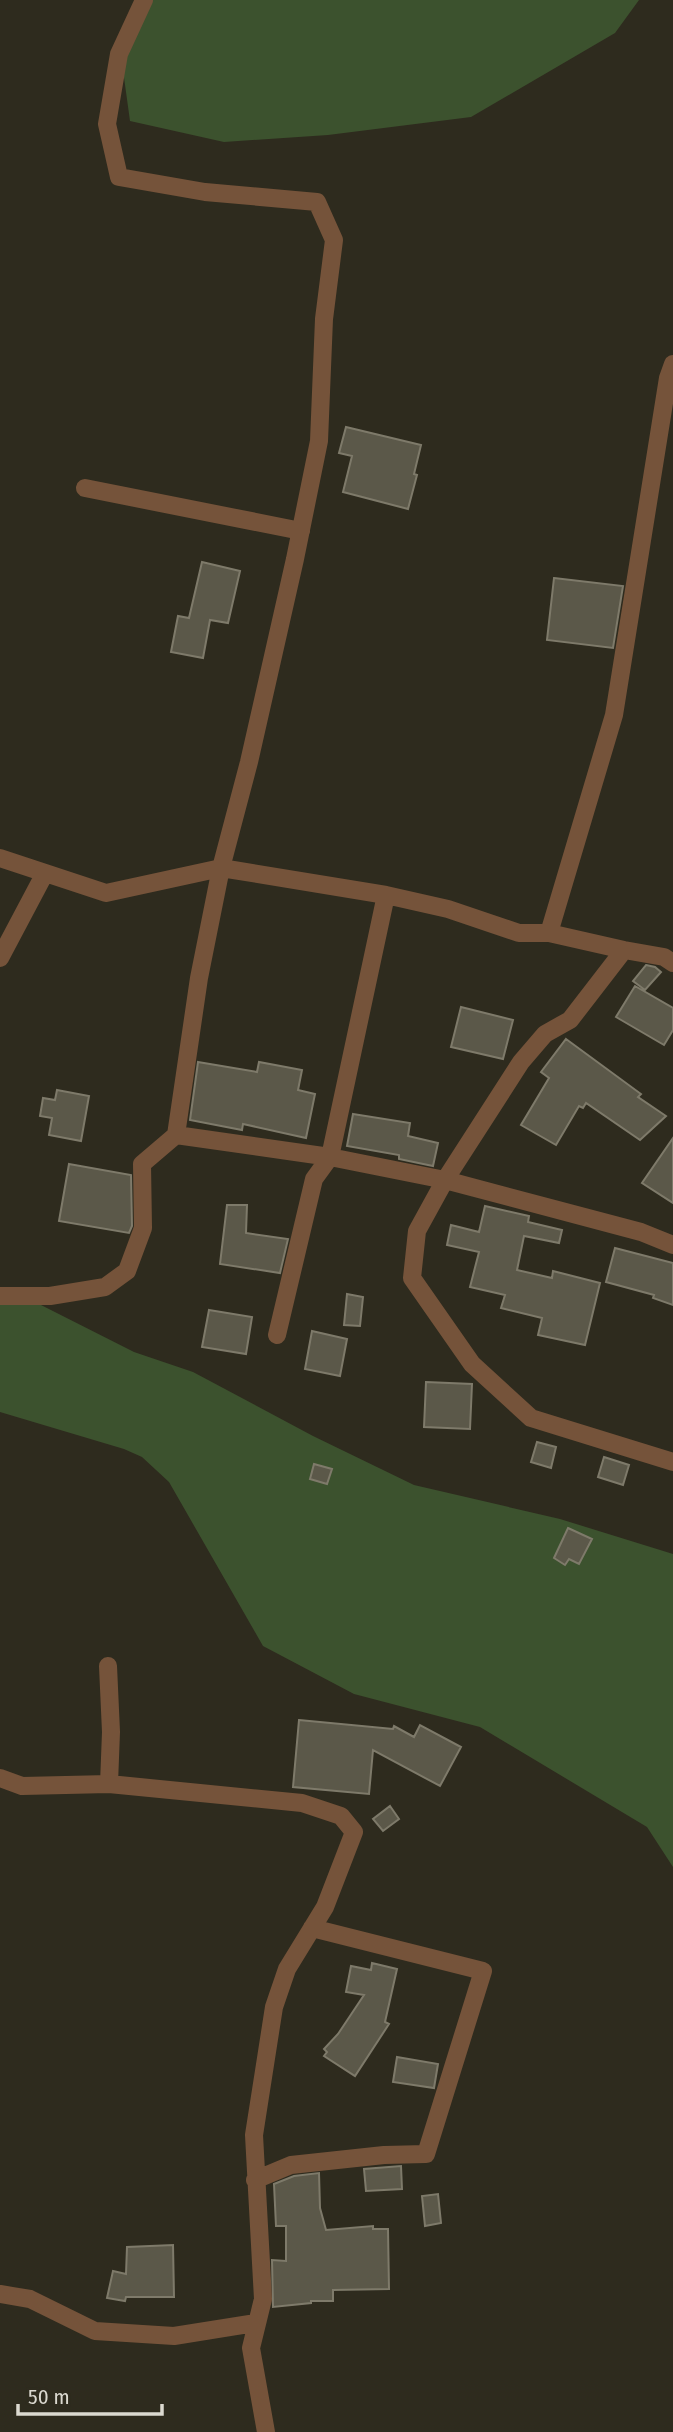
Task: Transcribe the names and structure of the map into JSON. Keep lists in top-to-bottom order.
{
  "scale_bar": "50 m"
}
